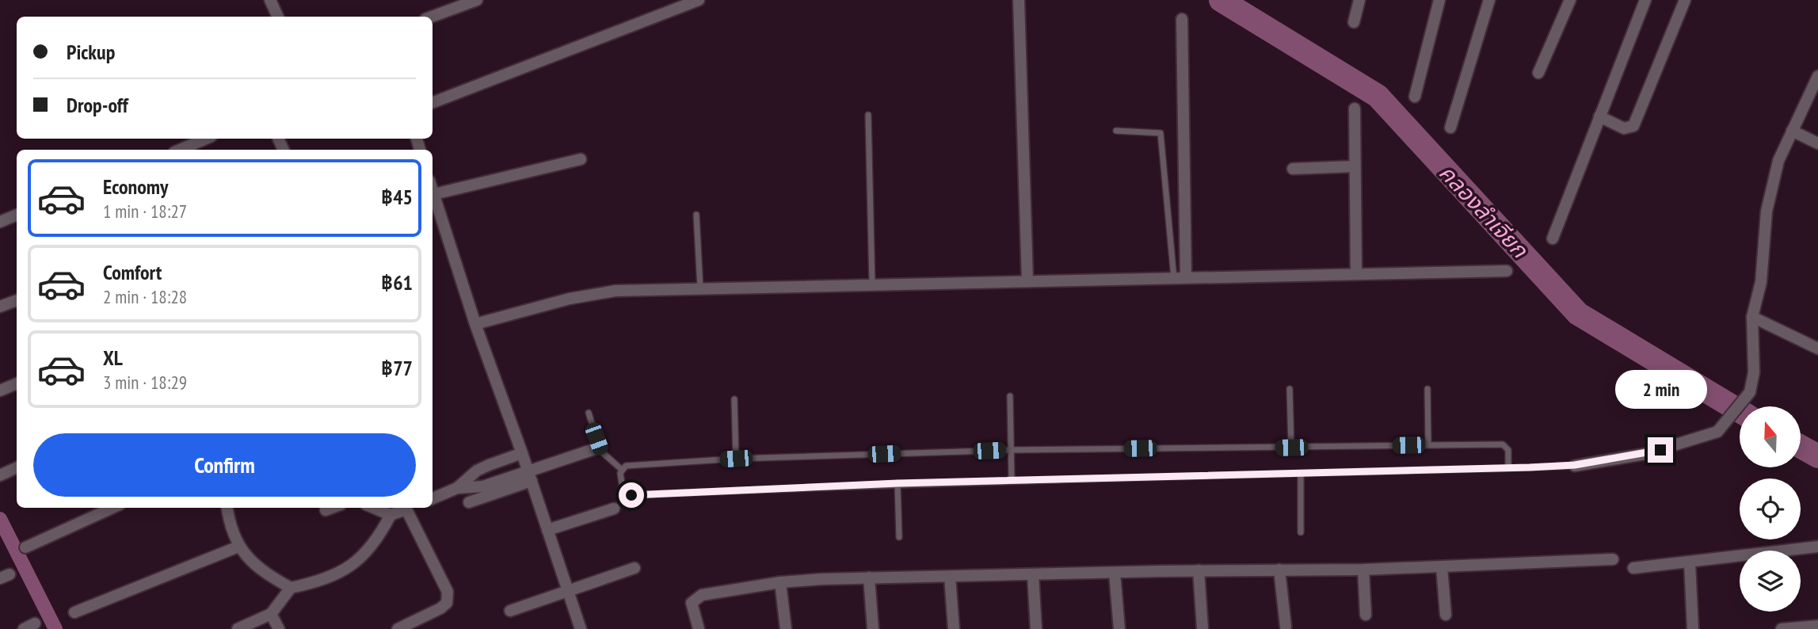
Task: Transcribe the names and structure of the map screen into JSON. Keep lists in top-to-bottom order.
{
  "water": ["คลองลำเจียก"],
  "north": "top",
  "page": {
    "banner": ["Pickup", "Drop-off"],
    "list": [
      {
        "name": "Economy",
        "note": "1 min · 18:27",
        "value": "฿45"
      },
      {
        "name": "Comfort",
        "note": "2 min · 18:28",
        "value": "฿61"
      },
      {
        "name": "XL",
        "note": "3 min · 18:29",
        "value": "฿77"
      }
    ],
    "bubble": "2 min",
    "buttons": "Confirm"
  }
}
